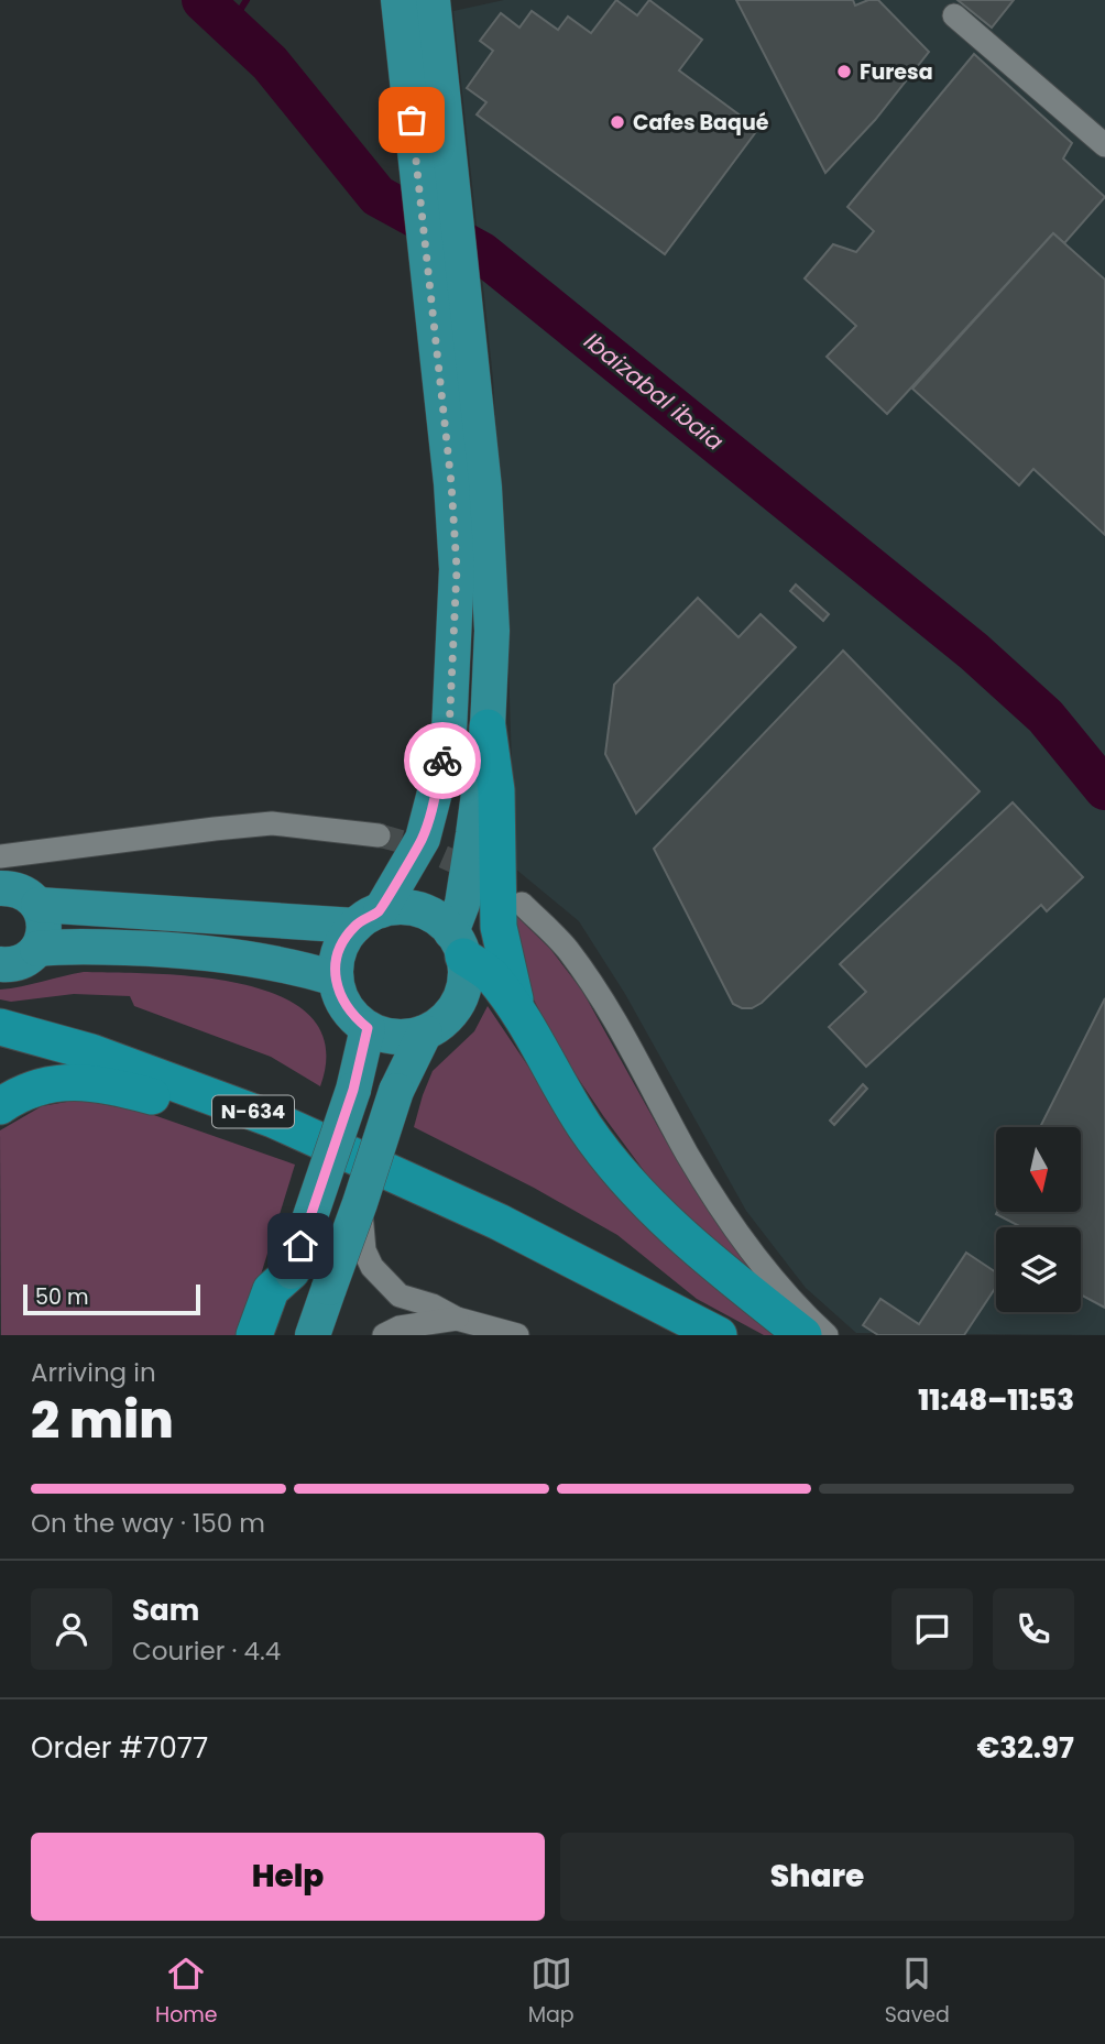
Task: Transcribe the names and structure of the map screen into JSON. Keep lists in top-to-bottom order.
{
  "streets": {
    "highway": ["N-634"]
  },
  "water": ["Ibaizabal ibaia"],
  "places": ["Furesa", "Cafes Baqué"],
  "scale_bar": "50 m",
  "north": "bottom",
  "page": {
    "scale": "50 m",
    "heading": ["2 min", "Arriving in", "11:48–11:53"],
    "panel": [
      "Sam",
      "Courier · 4.4",
      "Order #7077",
      "€32.97"
    ],
    "bar": "On the way · 150 m",
    "buttons": ["Help", "Share"],
    "tabs": ["Home", "Map", "Saved"]
  }
}
